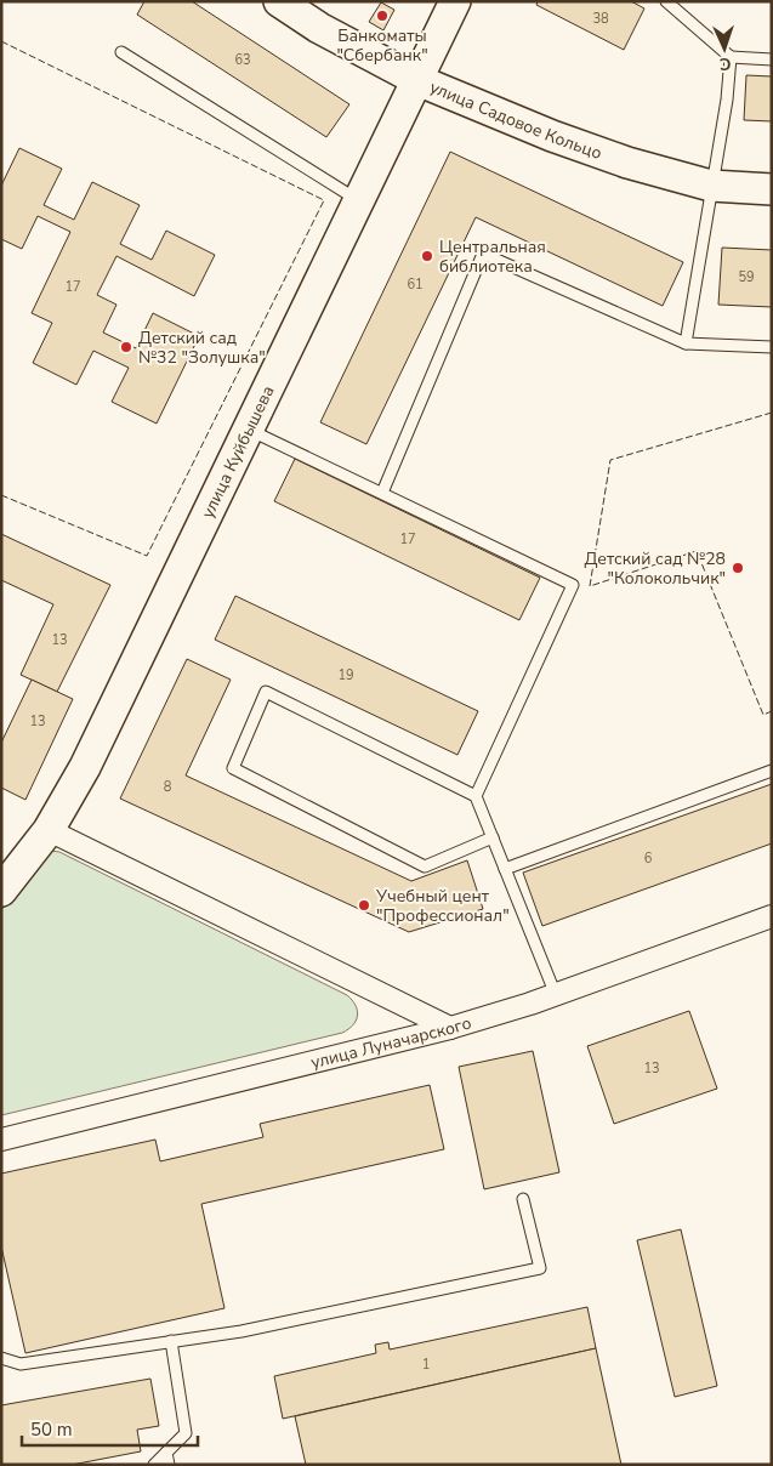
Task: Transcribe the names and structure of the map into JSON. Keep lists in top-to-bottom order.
{
  "streets": {
    "street": ["улица Садовое Кольцо", "улица Куйбышева", "улица Луначарского"]
  },
  "crossings": [
    ["улица Садовое Кольцо", "улица Куйбышева"]
  ],
  "places": [
    "Банкоматы \"Сбербанк\"",
    "Центральная библиотека",
    "Детский сад №32 \"Золушка\"",
    "Детский сад №28 \"Колокольчик\"",
    "Учебный цент \"Профессионал\""
  ],
  "house_numbers": [
    "38",
    "63",
    "59",
    "61",
    "17",
    "17",
    "13",
    "19",
    "13",
    "8",
    "6",
    "13",
    "1"
  ],
  "scale_bar": "50 m",
  "north": "bottom"
}
